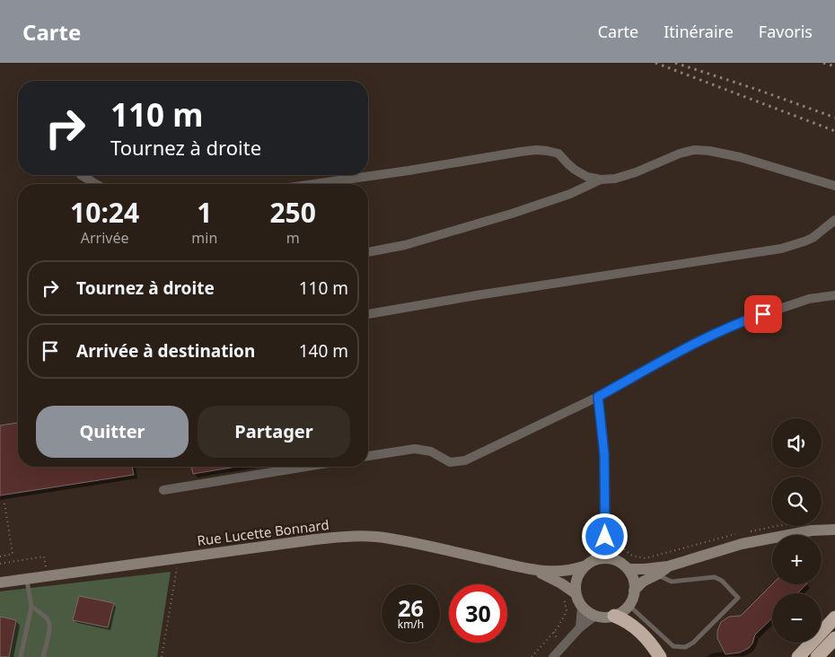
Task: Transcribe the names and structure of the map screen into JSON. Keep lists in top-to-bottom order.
{
  "streets": {
    "street": ["Rue Lucette Bonnard"]
  },
  "page": {
    "header": "Carte",
    "nav": ["Carte", "Itinéraire", "Favoris"],
    "turn": ["110 m", "Tournez à droite"],
    "eta": [
      "10:24",
      "Arrivée",
      "1",
      "min",
      "250",
      "m"
    ],
    "list": [
      {
        "name": "Tournez à droite",
        "value": "110 m"
      },
      {
        "name": "Arrivée à destination",
        "value": "140 m"
      }
    ],
    "buttons": ["Quitter", "Partager"],
    "map_buttons": ["+", "−"],
    "speed": "26 km/h",
    "limit": "30"
  }
}
